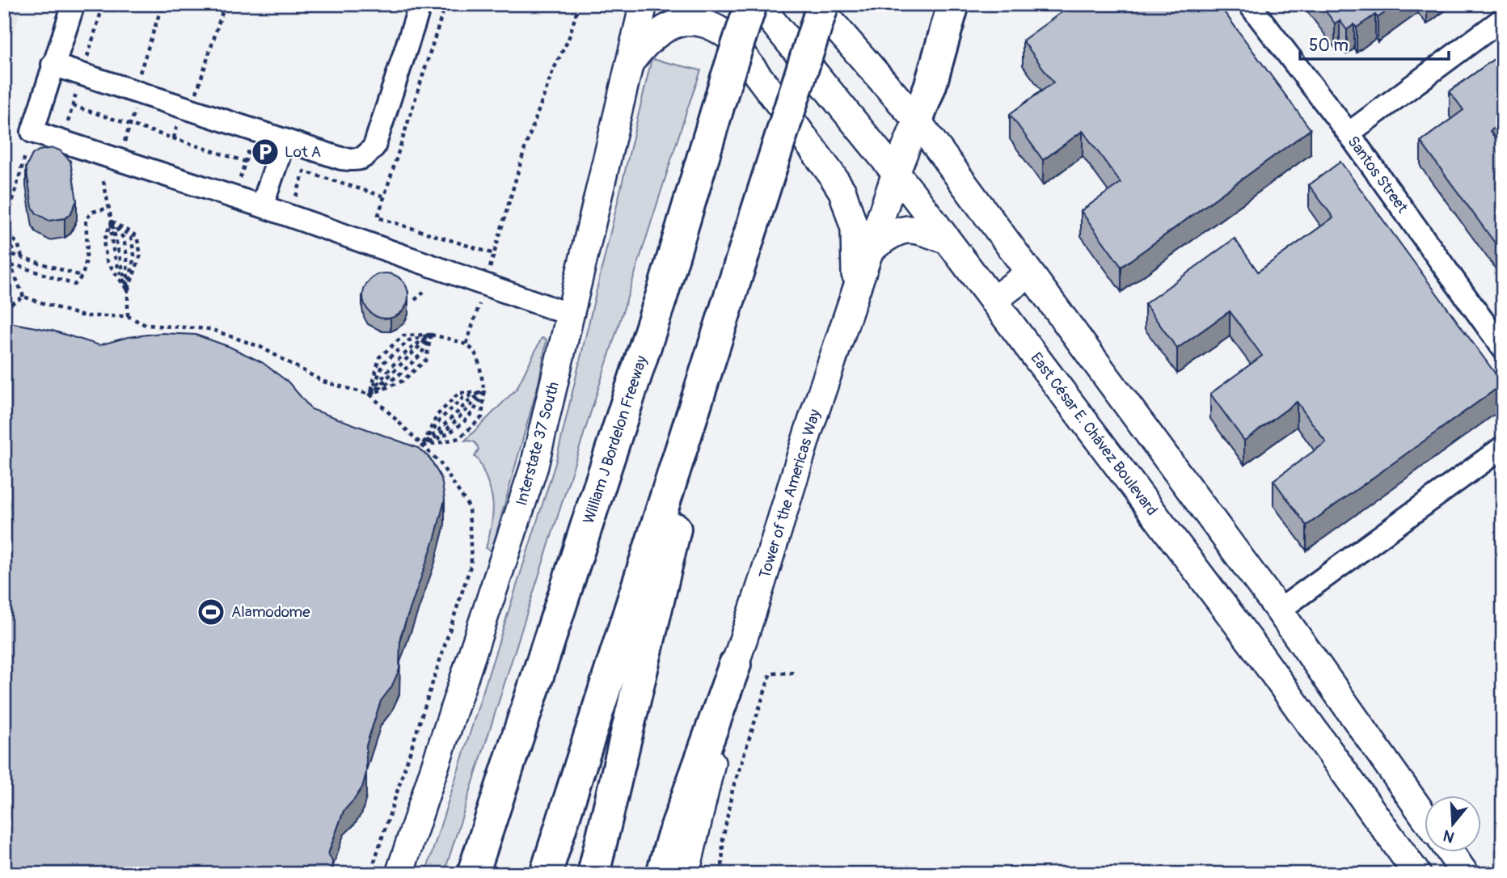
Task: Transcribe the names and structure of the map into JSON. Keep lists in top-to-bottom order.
{
  "streets": {
    "highway": ["William J Bordelon Freeway"],
    "main road": ["East César E. Chávez Boulevard", "Interstate 37 South", "Tower of the Americas Way"],
    "street": ["Santos Street"]
  },
  "crossings": [
    ["East César E. Chávez Boulevard", "Tower of the Americas Way"]
  ],
  "places": {
    "parking": ["Lot A"],
    "sports": ["Alamodome"]
  },
  "scale_bar": "50 m",
  "north": "bottom"
}
